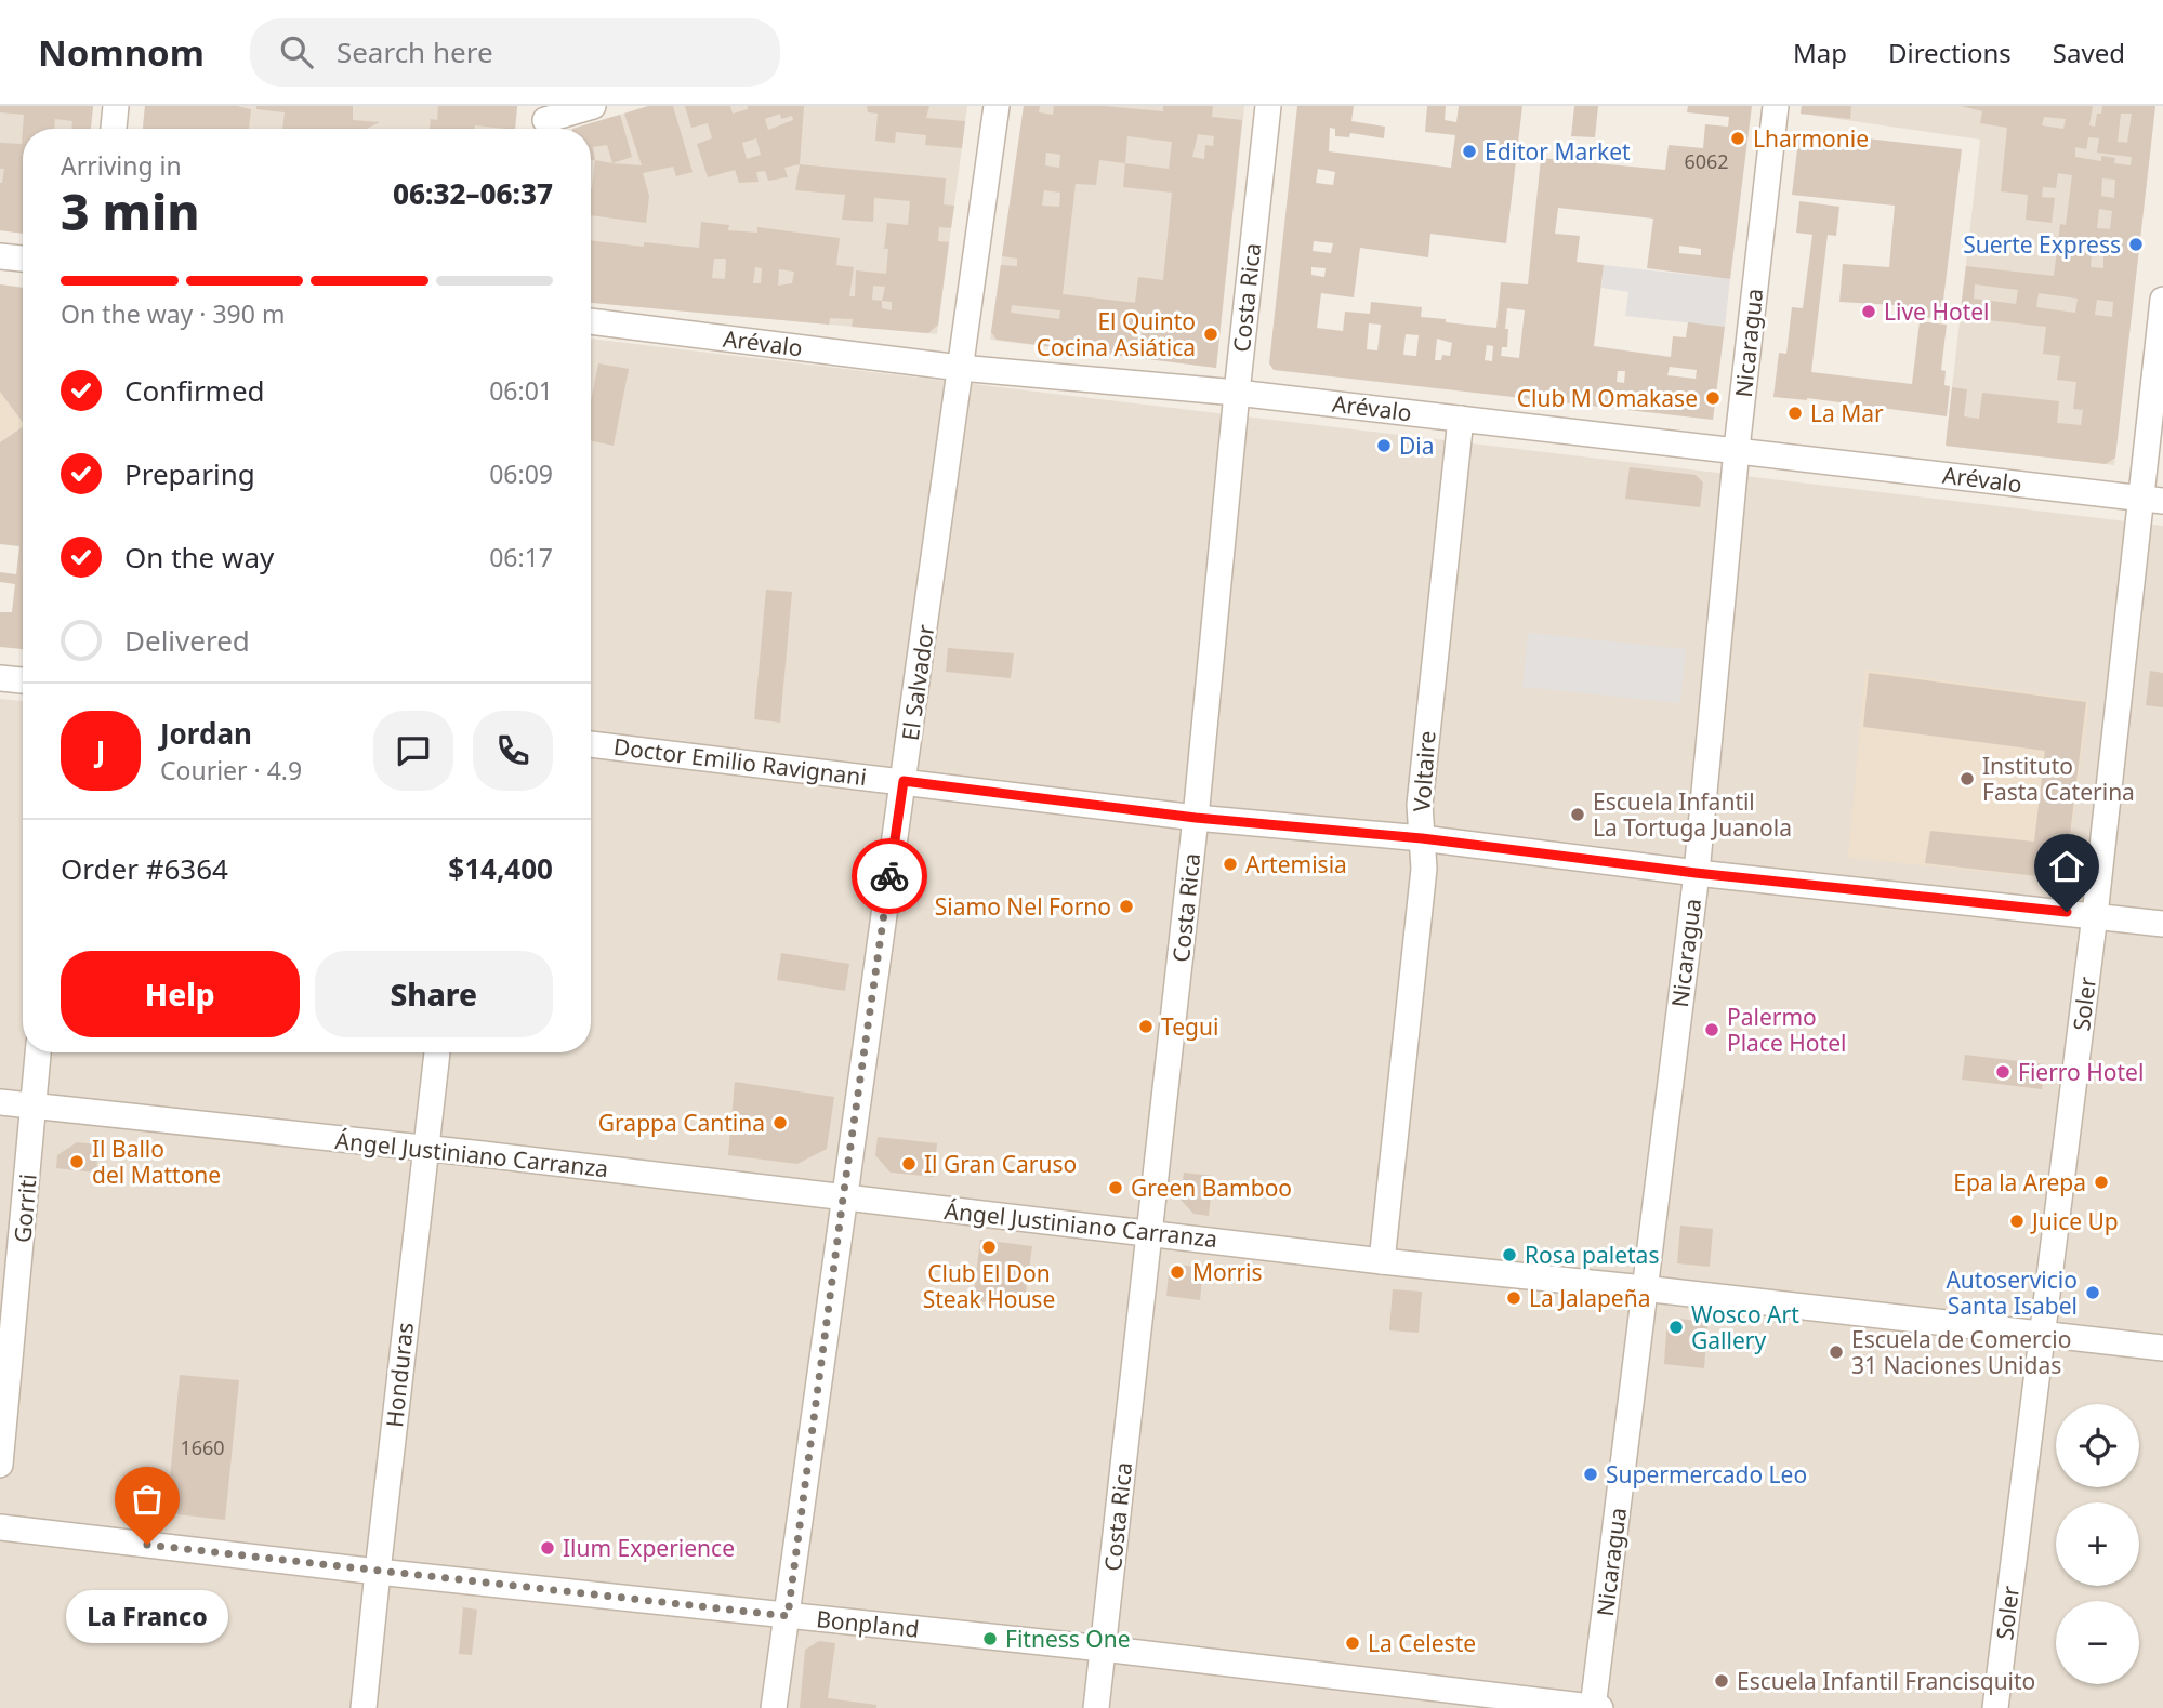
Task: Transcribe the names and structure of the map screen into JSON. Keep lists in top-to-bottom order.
{
  "streets": {
    "street": [
      "Costa Rica",
      "Arévalo",
      "Nicaragua",
      "El Salvador",
      "Doctor Emilio Ravignani",
      "Voltaire",
      "Soler",
      "Ángel Justiniano Carranza",
      "Gorriti",
      "Honduras",
      "Bonpland"
    ]
  },
  "crossings": [
    ["Costa Rica", "Arévalo"],
    ["Costa Rica", "Doctor Emilio Ravignani"],
    ["Costa Rica", "Ángel Justiniano Carranza"],
    ["Costa Rica", "Bonpland"],
    ["Arévalo", "Nicaragua"],
    ["Arévalo", "El Salvador"],
    ["Arévalo", "Voltaire"],
    ["Arévalo", "Soler"],
    ["Nicaragua", "Doctor Emilio Ravignani"],
    ["Nicaragua", "Ángel Justiniano Carranza"],
    ["Nicaragua", "Bonpland"],
    ["El Salvador", "Doctor Emilio Ravignani"],
    ["El Salvador", "Ángel Justiniano Carranza"],
    ["El Salvador", "Bonpland"],
    ["Doctor Emilio Ravignani", "Voltaire"],
    ["Doctor Emilio Ravignani", "Soler"],
    ["Voltaire", "Ángel Justiniano Carranza"],
    ["Soler", "Ángel Justiniano Carranza"],
    ["Ángel Justiniano Carranza", "Gorriti"],
    ["Ángel Justiniano Carranza", "Honduras"],
    ["Honduras", "Bonpland"]
  ],
  "places": [
    "Lharmonie",
    "Editor Market",
    "Suerte Express",
    "Live Hotel",
    "El Quinto Cocina Asiática",
    "Club M Omakase",
    "La Mar",
    "Dia",
    "Instituto Fasta Caterina",
    "Escuela Infantil La Tortuga Juanola",
    "Artemisia",
    "Siamo Nel Forno",
    "Tegui",
    "Palermo Place Hotel",
    "Fierro Hotel",
    "Grappa Cantina",
    "Il Ballo del Mattone",
    "Il Gran Caruso",
    "Epa la Arepa",
    "Green Bamboo",
    "Juice Up",
    "Club El Don Steak House",
    "Rosa paletas",
    "Morris",
    "Autoservicio Santa Isabel",
    "La Jalapeña",
    "Wosco Art Gallery",
    "Escuela de Comercio 31 Naciones Unidas",
    "Supermercado Leo",
    "La Franco",
    "Ilum Experience",
    "Fitness One",
    "La Celeste",
    "Escuela Infantil Francisquito"
  ],
  "house_numbers": ["6062", "1660"],
  "page": {
    "header": "Nomnom",
    "search": "Search here",
    "nav": ["Map", "Directions", "Saved"],
    "heading": ["3 min", "Arriving in", "06:32–06:37"],
    "panel": [
      "Jordan",
      "Courier · 4.9",
      "Order #6364",
      "$14,400"
    ],
    "bar": "On the way · 390 m",
    "list": [
      ["Confirmed", "06:01"],
      ["Preparing", "06:09"],
      ["On the way", "06:17"],
      "Delivered"
    ],
    "round": "J",
    "buttons": ["Help", "Share"],
    "map_buttons": ["+", "−"],
    "bubble": "La Franco"
  }
}
